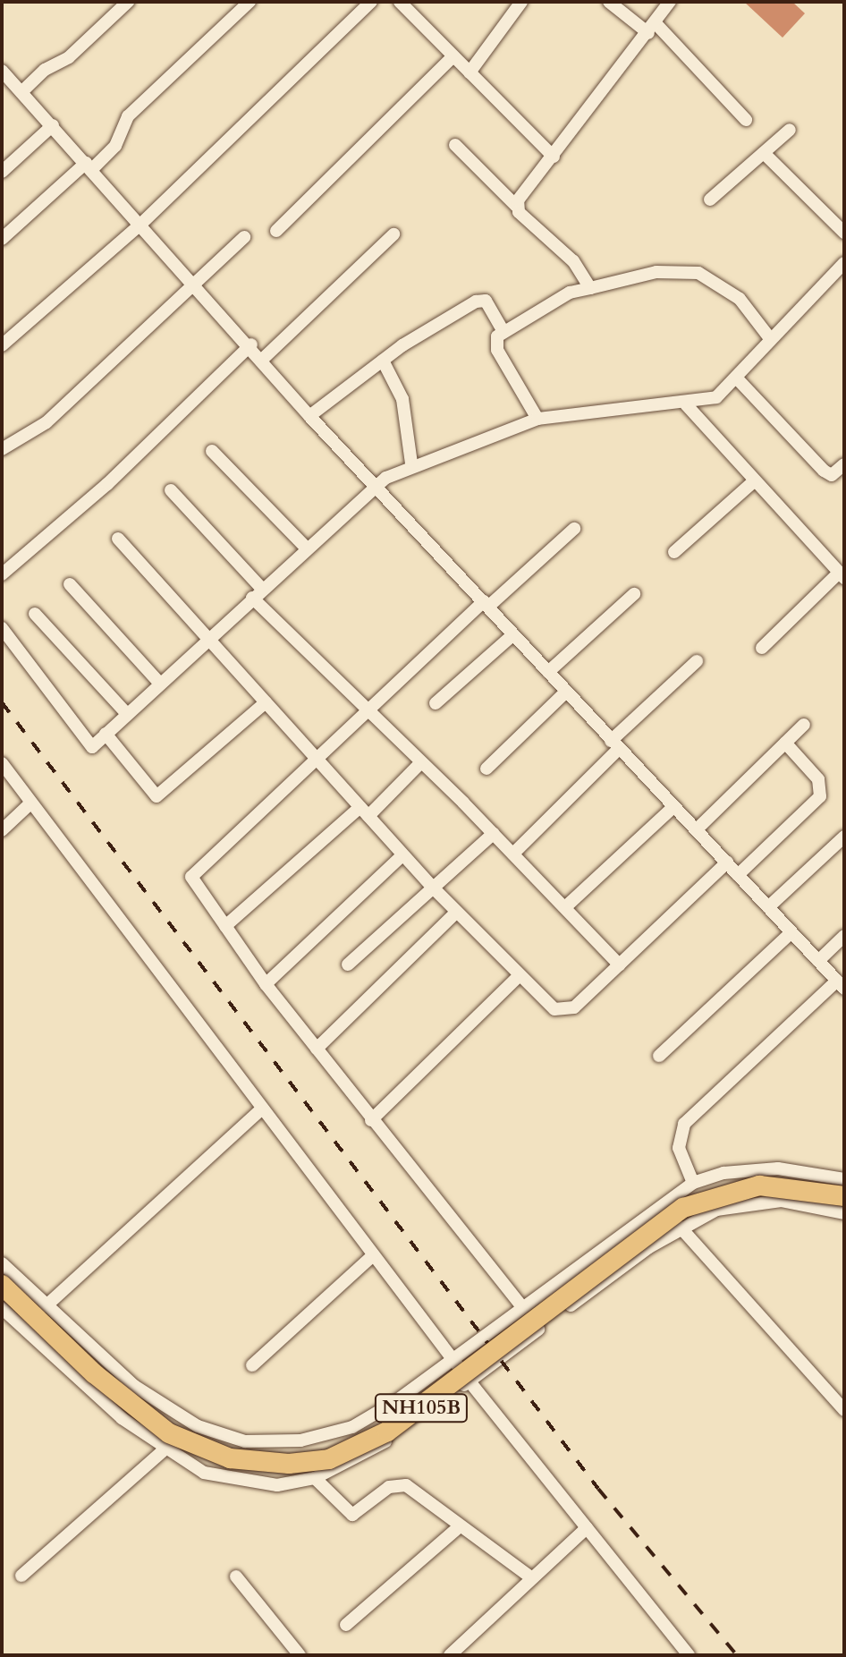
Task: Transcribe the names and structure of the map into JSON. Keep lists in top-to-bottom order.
{
  "streets": {
    "highway": ["NH105B"]
  }
}
